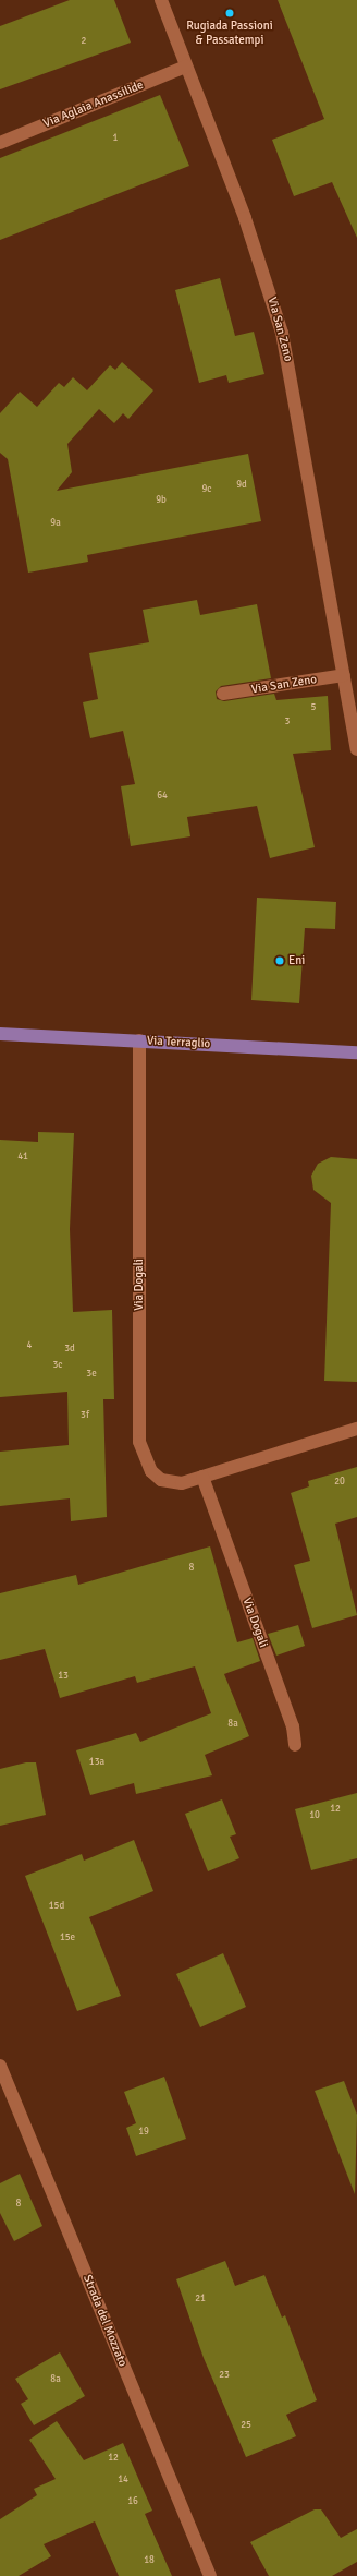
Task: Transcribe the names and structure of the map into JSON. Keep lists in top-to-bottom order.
{
  "streets": {
    "main road": ["Via Terraglio"],
    "street": [
      "Via Aglaia Anassilide",
      "Via San Zeno",
      "Via Dogali",
      "Strada del Mozzato"
    ]
  },
  "crossings": [
    ["Via Aglaia Anassilide", "Via San Zeno"],
    ["Via Terraglio", "Via Dogali"]
  ],
  "places": ["Rugiada Passioni & Passatempi", "Eni"],
  "house_numbers": [
    "2",
    "1",
    "9d",
    "9c",
    "9b",
    "9a",
    "5",
    "3",
    "64",
    "41",
    "4",
    "3d",
    "3c",
    "3e",
    "3f",
    "20",
    "8",
    "13",
    "8a",
    "13a",
    "12",
    "10",
    "15d",
    "15e",
    "19",
    "8",
    "21",
    "23",
    "8a",
    "25",
    "12",
    "14",
    "16",
    "18"
  ]
}
